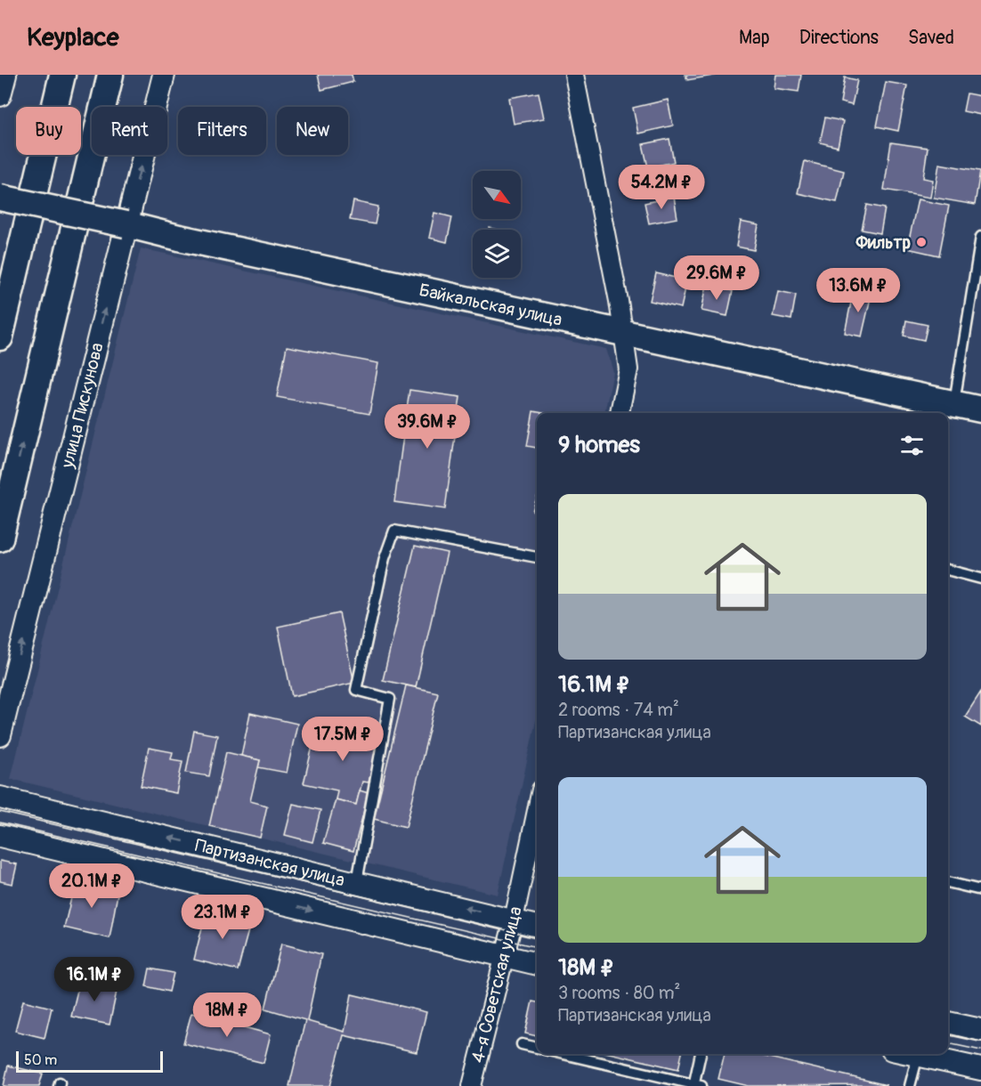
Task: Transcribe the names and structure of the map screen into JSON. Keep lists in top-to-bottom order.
{
  "streets": {
    "main road": ["Байкальская улица"],
    "street": ["улица Пискунова", "Партизанская улица", "4-я Советская улица"]
  },
  "crossings": [
    ["Байкальская улица", "улица Пискунова"],
    ["Партизанская улица", "4-я Советская улица"]
  ],
  "one_way": ["улица Пискунова"],
  "places": ["Фильтр"],
  "scale_bar": "50 m",
  "north": "bottom right",
  "page": {
    "header": "Keyplace",
    "nav": ["Map", "Directions", "Saved"],
    "chip": [
      "Buy",
      "Rent",
      "Filters",
      "New"
    ],
    "price": [
      "54.2M ₽",
      "29.6M ₽",
      "13.6M ₽",
      "39.6M ₽",
      "17.5M ₽",
      "20.1M ₽",
      "23.1M ₽",
      "16.1M ₽",
      "18M ₽"
    ],
    "heading": "9 homes",
    "list": [
      {
        "name": "16.1M ₽",
        "note": "2 rooms · 74 m² · Партизанская улица"
      },
      {
        "name": "18M ₽",
        "note": "3 rooms · 80 m² · Партизанская улица"
      }
    ],
    "scale": "50 m"
  }
}
